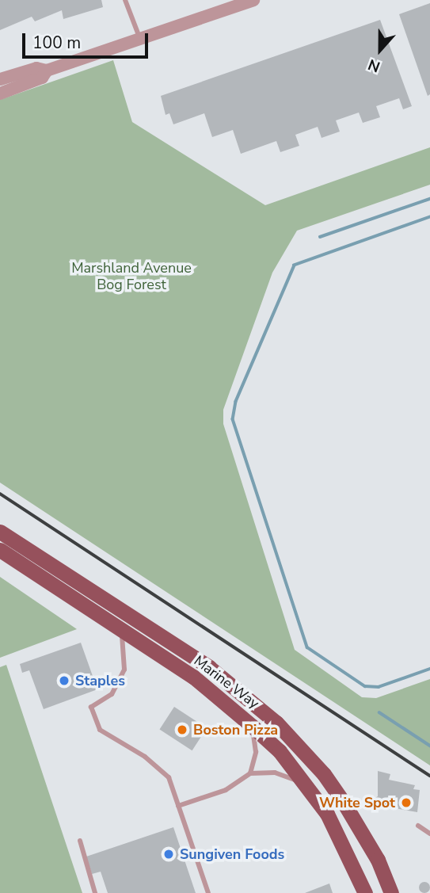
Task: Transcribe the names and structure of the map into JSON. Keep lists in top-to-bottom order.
{
  "streets": {
    "main road": ["Marine Way"]
  },
  "parks": ["Marshland Avenue Bog Forest"],
  "places": [
    "Staples",
    "Boston Pizza",
    "White Spot",
    "Sungiven Foods"
  ],
  "scale_bar": "100 m",
  "north": "bottom"
}
